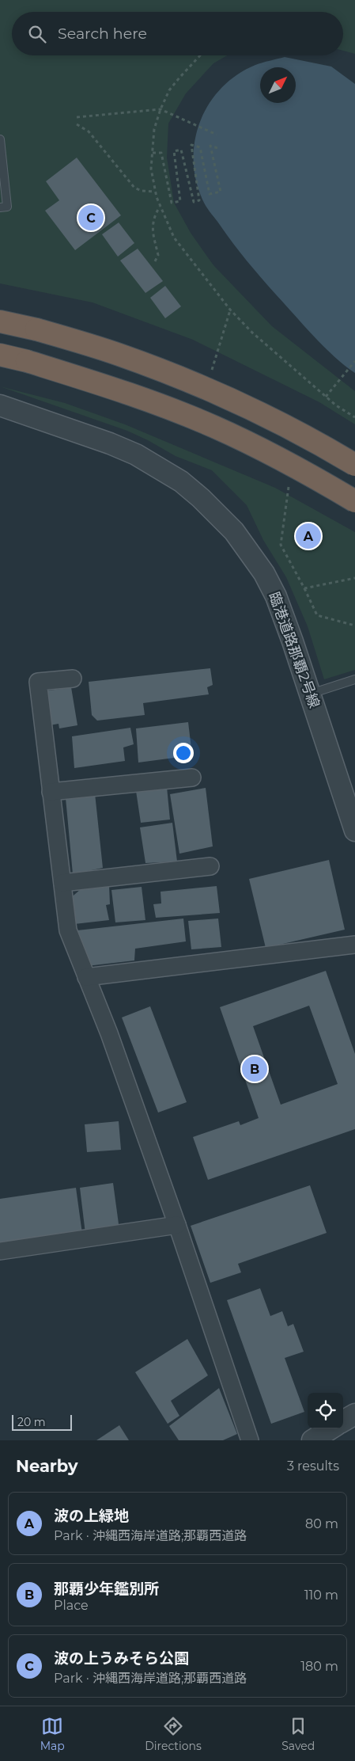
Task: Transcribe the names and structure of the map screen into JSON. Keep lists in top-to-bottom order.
{
  "streets": {
    "street": ["臨港道路那覇2号線"]
  },
  "scale_bar": "20 m",
  "north": "top right",
  "page": {
    "search": "Search here",
    "pins": ["C", "A", "B"],
    "scale": "20 m",
    "heading": ["Nearby", "3 results"],
    "list": [
      {
        "mark": "A",
        "name": "波の上緑地",
        "note": "Park · 沖縄西海岸道路;那覇西道路",
        "value": "80 m"
      },
      {
        "mark": "B",
        "name": "那覇少年鑑別所",
        "note": "Place",
        "value": "110 m"
      },
      {
        "mark": "C",
        "name": "波の上うみそら公園",
        "note": "Park · 沖縄西海岸道路;那覇西道路",
        "value": "180 m"
      }
    ],
    "nav": ["Map", "Directions", "Saved"]
  }
}
